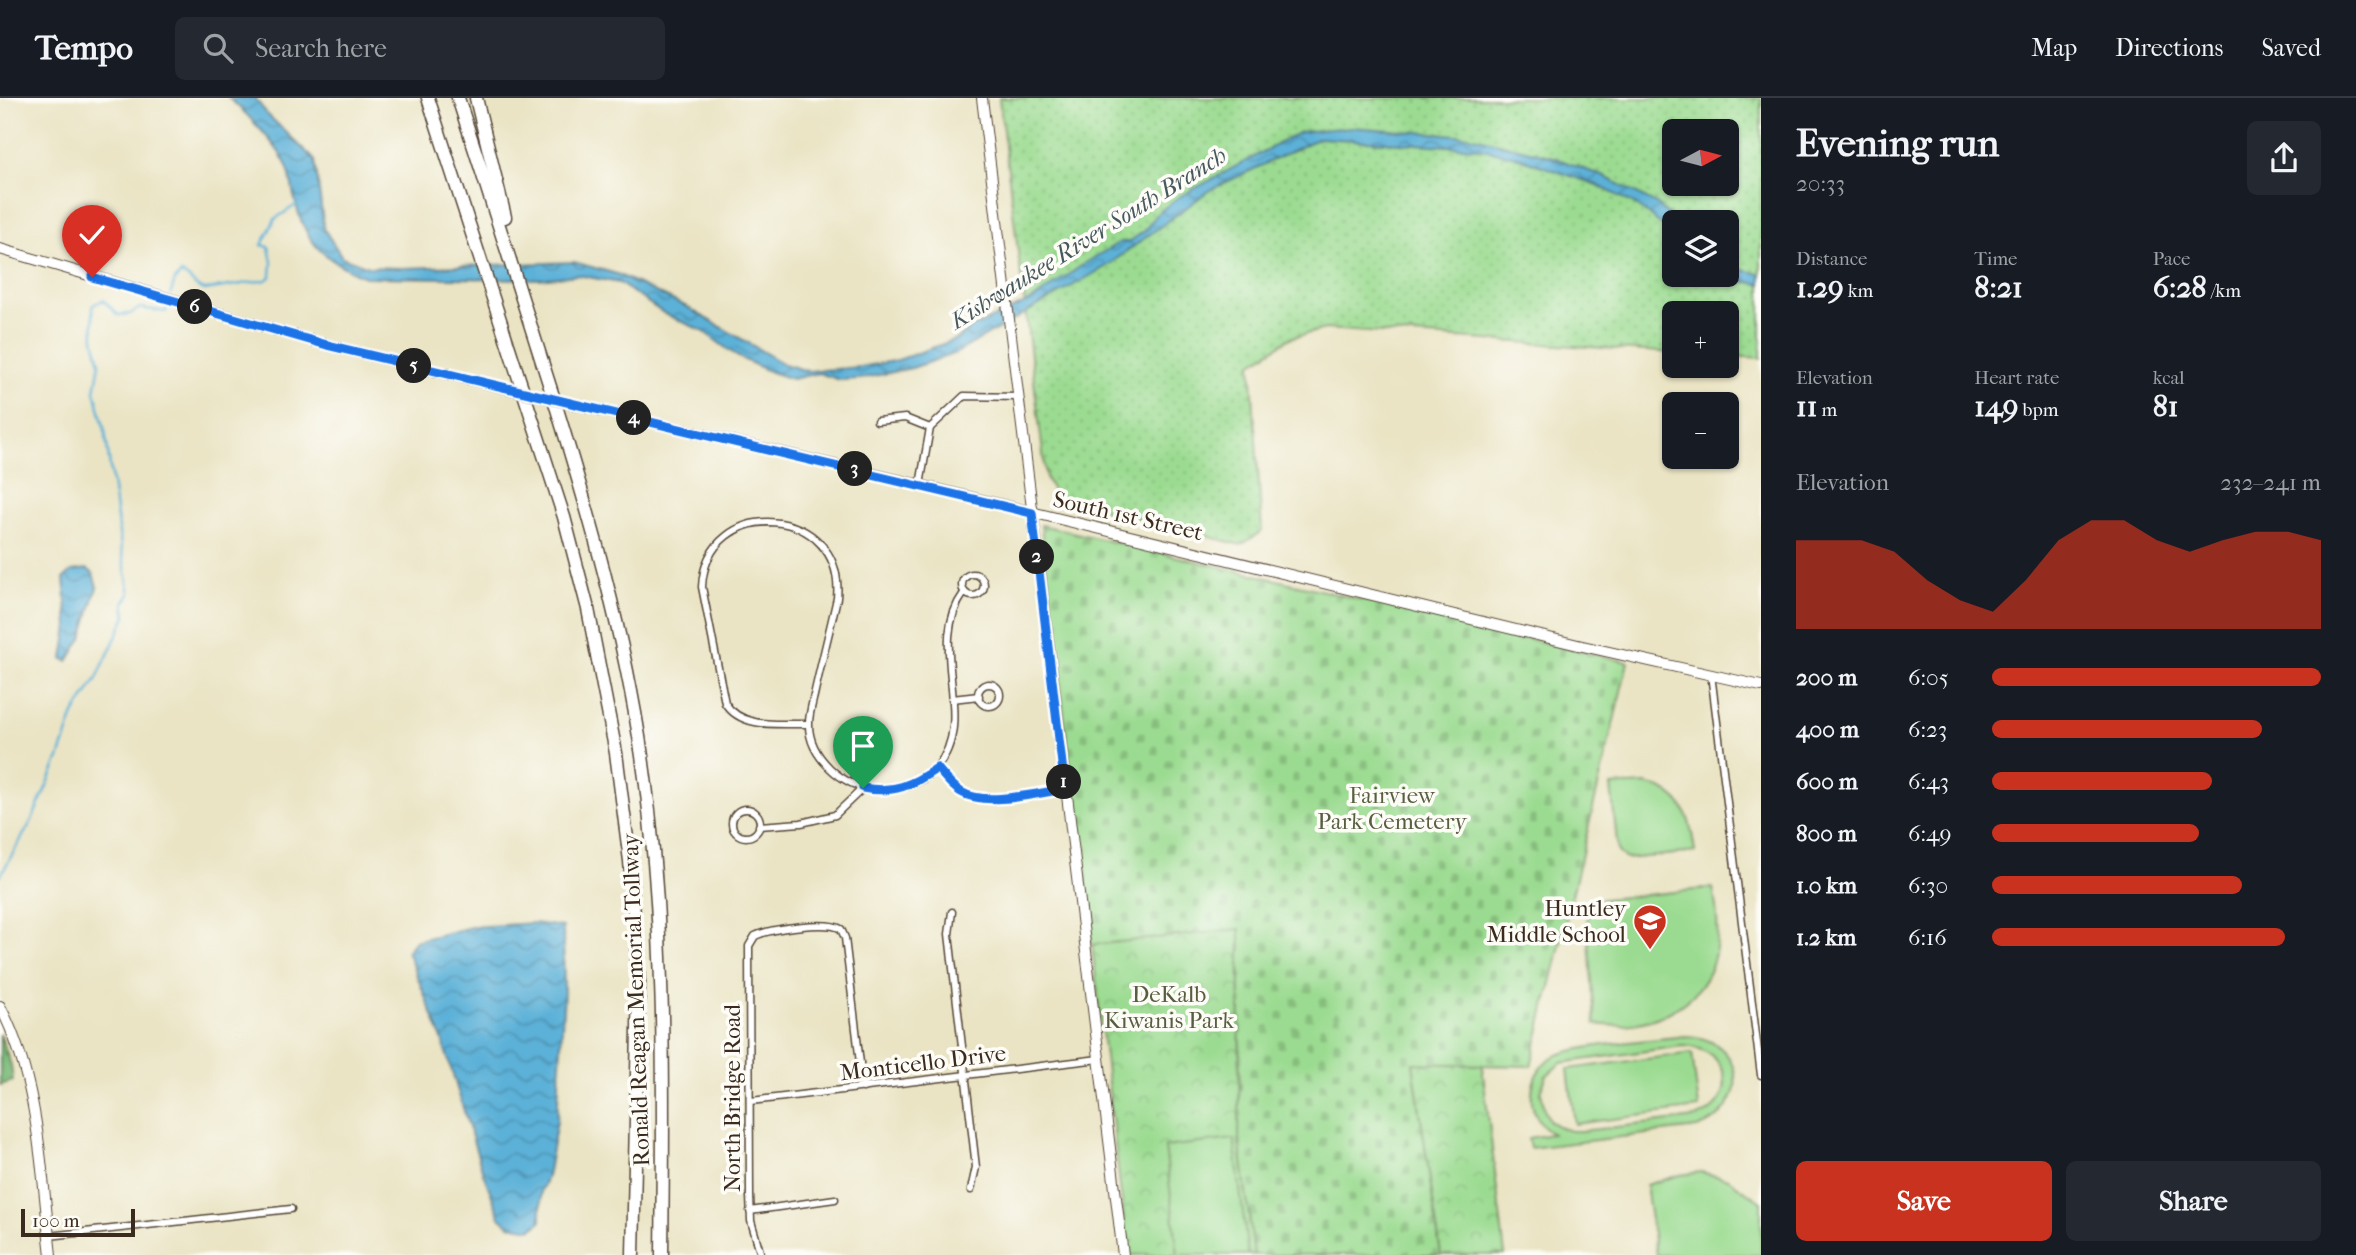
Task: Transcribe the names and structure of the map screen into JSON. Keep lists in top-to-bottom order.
{
  "streets": {
    "highway": ["Ronald Reagan Memorial Tollway"],
    "street": ["South 1st Street", "Monticello Drive", "North Bridge Road"]
  },
  "crossings": [
    ["Monticello Drive", "North Bridge Road"]
  ],
  "water": ["Kishwaukee River South Branch"],
  "parks": ["Fairview Park Cemetery", "DeKalb Kiwanis Park"],
  "places": {
    "school or university": ["Huntley Middle School"]
  },
  "scale_bar": "100 m",
  "north": "right",
  "page": {
    "header": "Tempo",
    "search": "Search here",
    "nav": ["Map", "Directions", "Saved"],
    "heading": ["Evening run", "20:33"],
    "map_buttons": ["+", "−"],
    "stats": [
      ["Distance", "1.29 km"],
      ["Time", "8:21"],
      ["Pace", "6:28 /km"],
      ["Elevation", "11 m"],
      ["Heart rate", "149 bpm"],
      ["kcal", "81"]
    ],
    "pins": [
      "6",
      "5",
      "4",
      "3",
      "2",
      "1"
    ],
    "chart": ["Elevation", "232–241 m"],
    "list": [
      {
        "name": "200 m",
        "note": "6:05"
      },
      {
        "name": "400 m",
        "note": "6:23"
      },
      {
        "name": "600 m",
        "note": "6:43"
      },
      {
        "name": "800 m",
        "note": "6:49"
      },
      {
        "name": "1.0 km",
        "note": "6:30"
      },
      {
        "name": "1.2 km",
        "note": "6:16"
      }
    ],
    "buttons": ["Save", "Share"],
    "scale": "100 m"
  }
}
